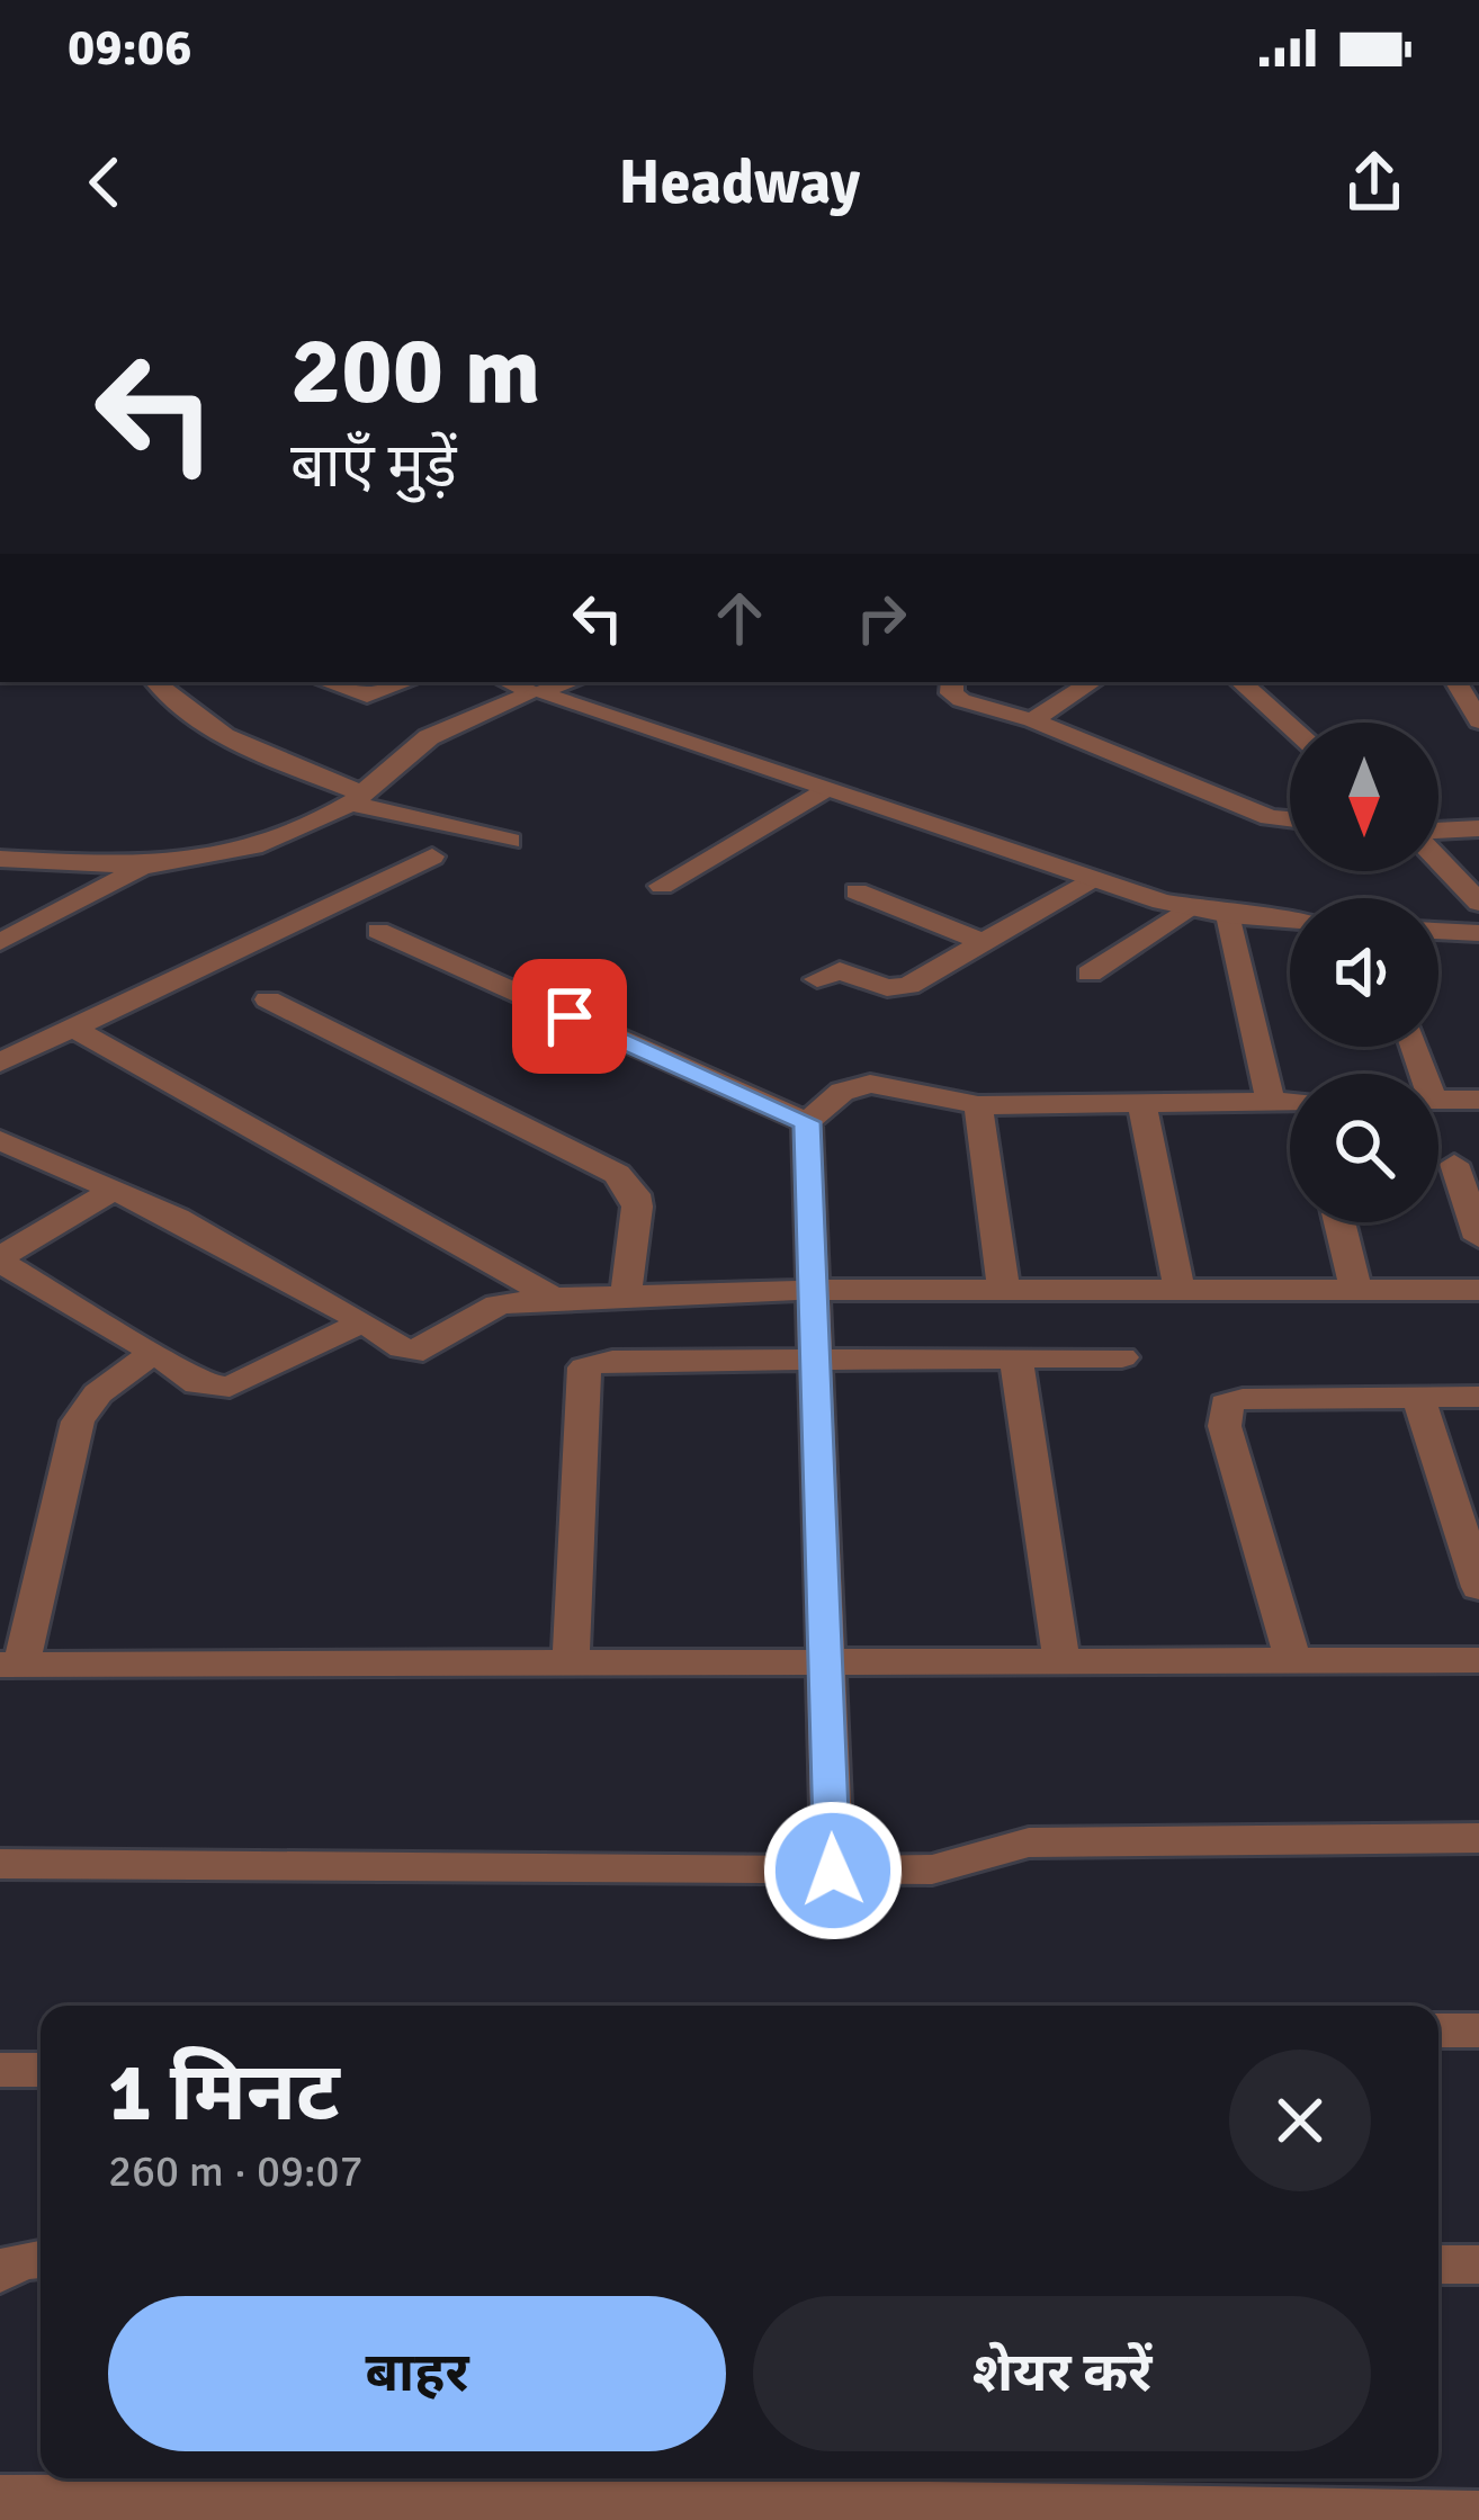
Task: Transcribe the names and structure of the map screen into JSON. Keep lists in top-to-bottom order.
{
  "north": "bottom",
  "page": {
    "status": "09:06",
    "header": "Headway",
    "turn": ["200 m", "बाएँ मुड़ें"],
    "heading": ["1 मिनट", "260 m · 09:07"],
    "buttons": ["बाहर", "शेयर करें"]
  }
}
